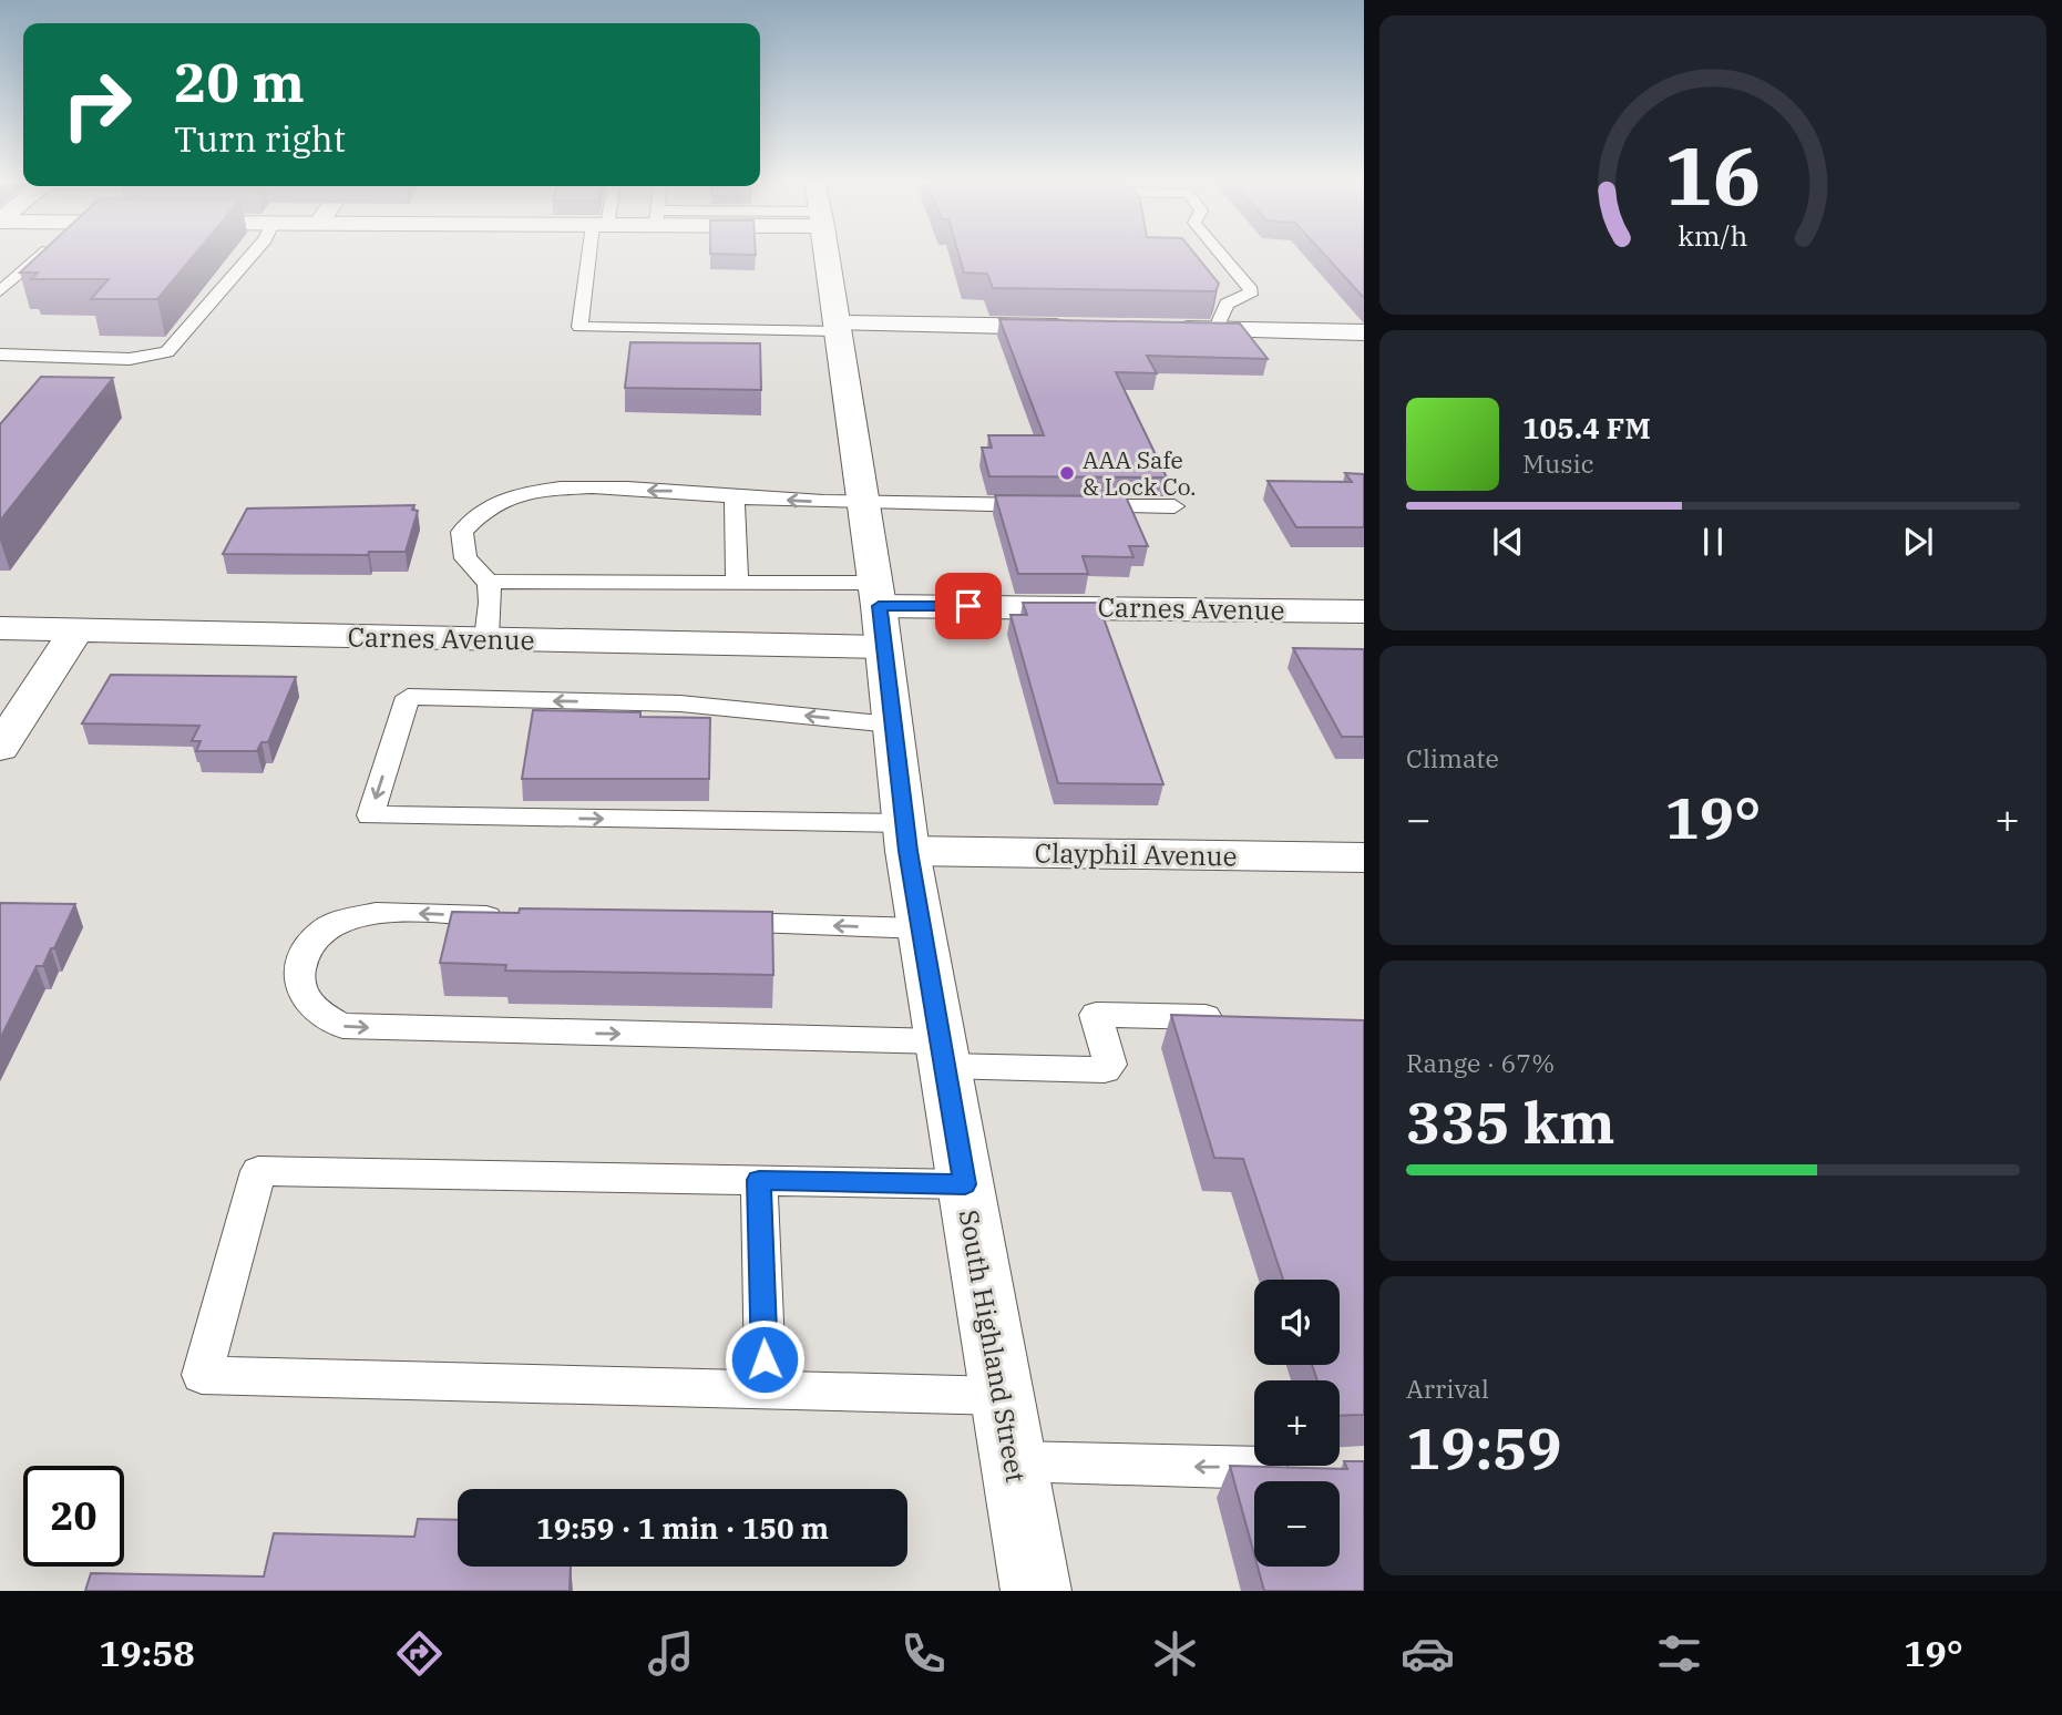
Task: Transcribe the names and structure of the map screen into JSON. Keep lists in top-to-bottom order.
{
  "streets": {
    "street": ["Carnes Avenue", "Clayphil Avenue", "South Highland Street"]
  },
  "crossings": [
    ["Carnes Avenue", "South Highland Street"],
    ["Clayphil Avenue", "South Highland Street"]
  ],
  "places": ["AAA Safe & Lock Co."],
  "page": {
    "turn": ["20 m", "Turn right"],
    "song": ["105.4 FM", "Music"],
    "tile": [
      "Climate",
      ["Range · 67%", "335 km"],
      ["Arrival", "19:59"]
    ],
    "heat": ["−", "19°", "+"],
    "map_buttons": ["+", "−"],
    "limit": "20",
    "trip": "19:59 · 1 min · 150 m",
    "tabs": ["19:58", "19°"],
    "gauge": ["16", "km/h"]
  }
}
